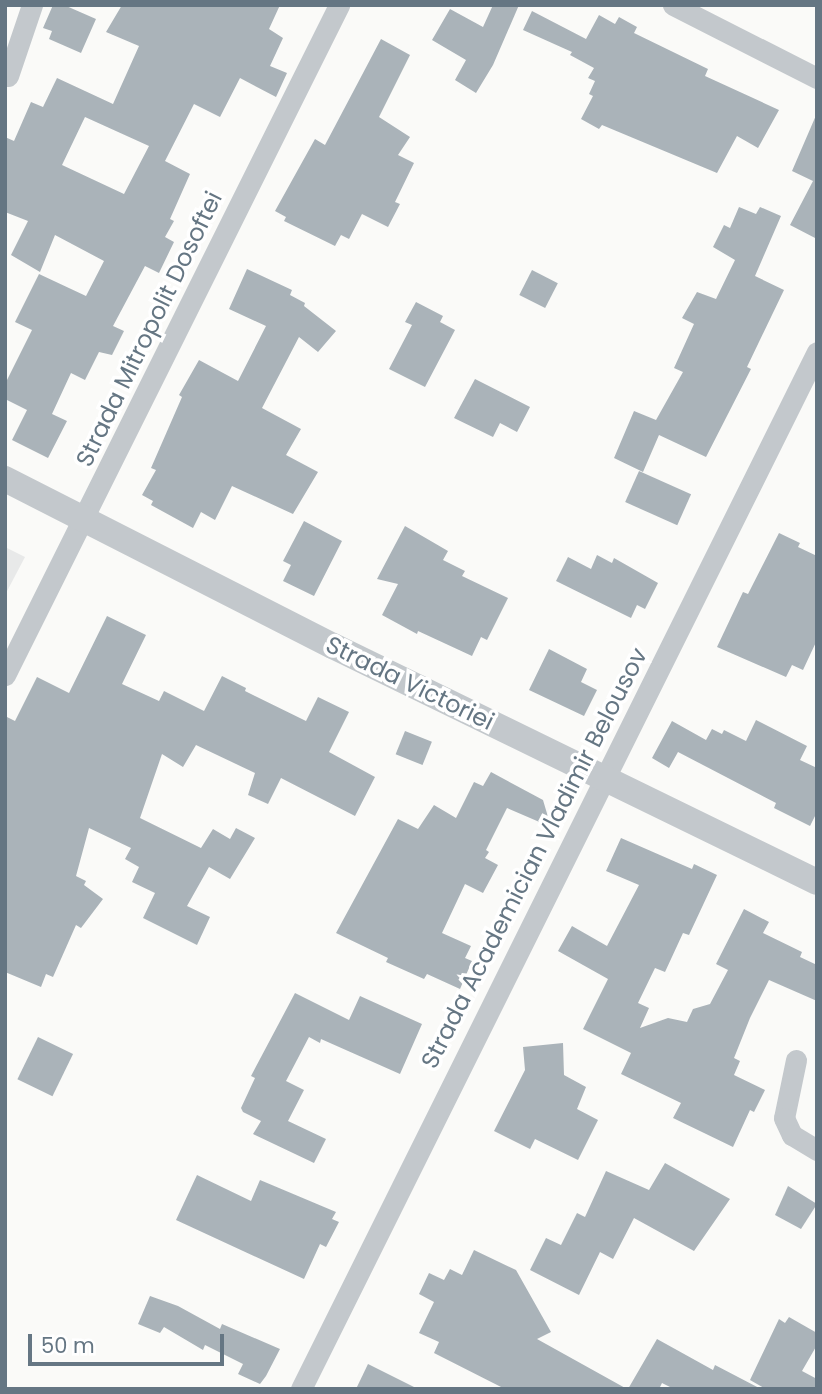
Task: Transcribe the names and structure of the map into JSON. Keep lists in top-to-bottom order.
{
  "streets": {
    "street": ["Strada Mitropolit Dosoftei", "Strada Victoriei", "Strada Academician Vladimir Belousov"]
  },
  "crossings": [
    ["Strada Mitropolit Dosoftei", "Strada Victoriei"],
    ["Strada Victoriei", "Strada Academician Vladimir Belousov"]
  ],
  "scale_bar": "50 m"
}
